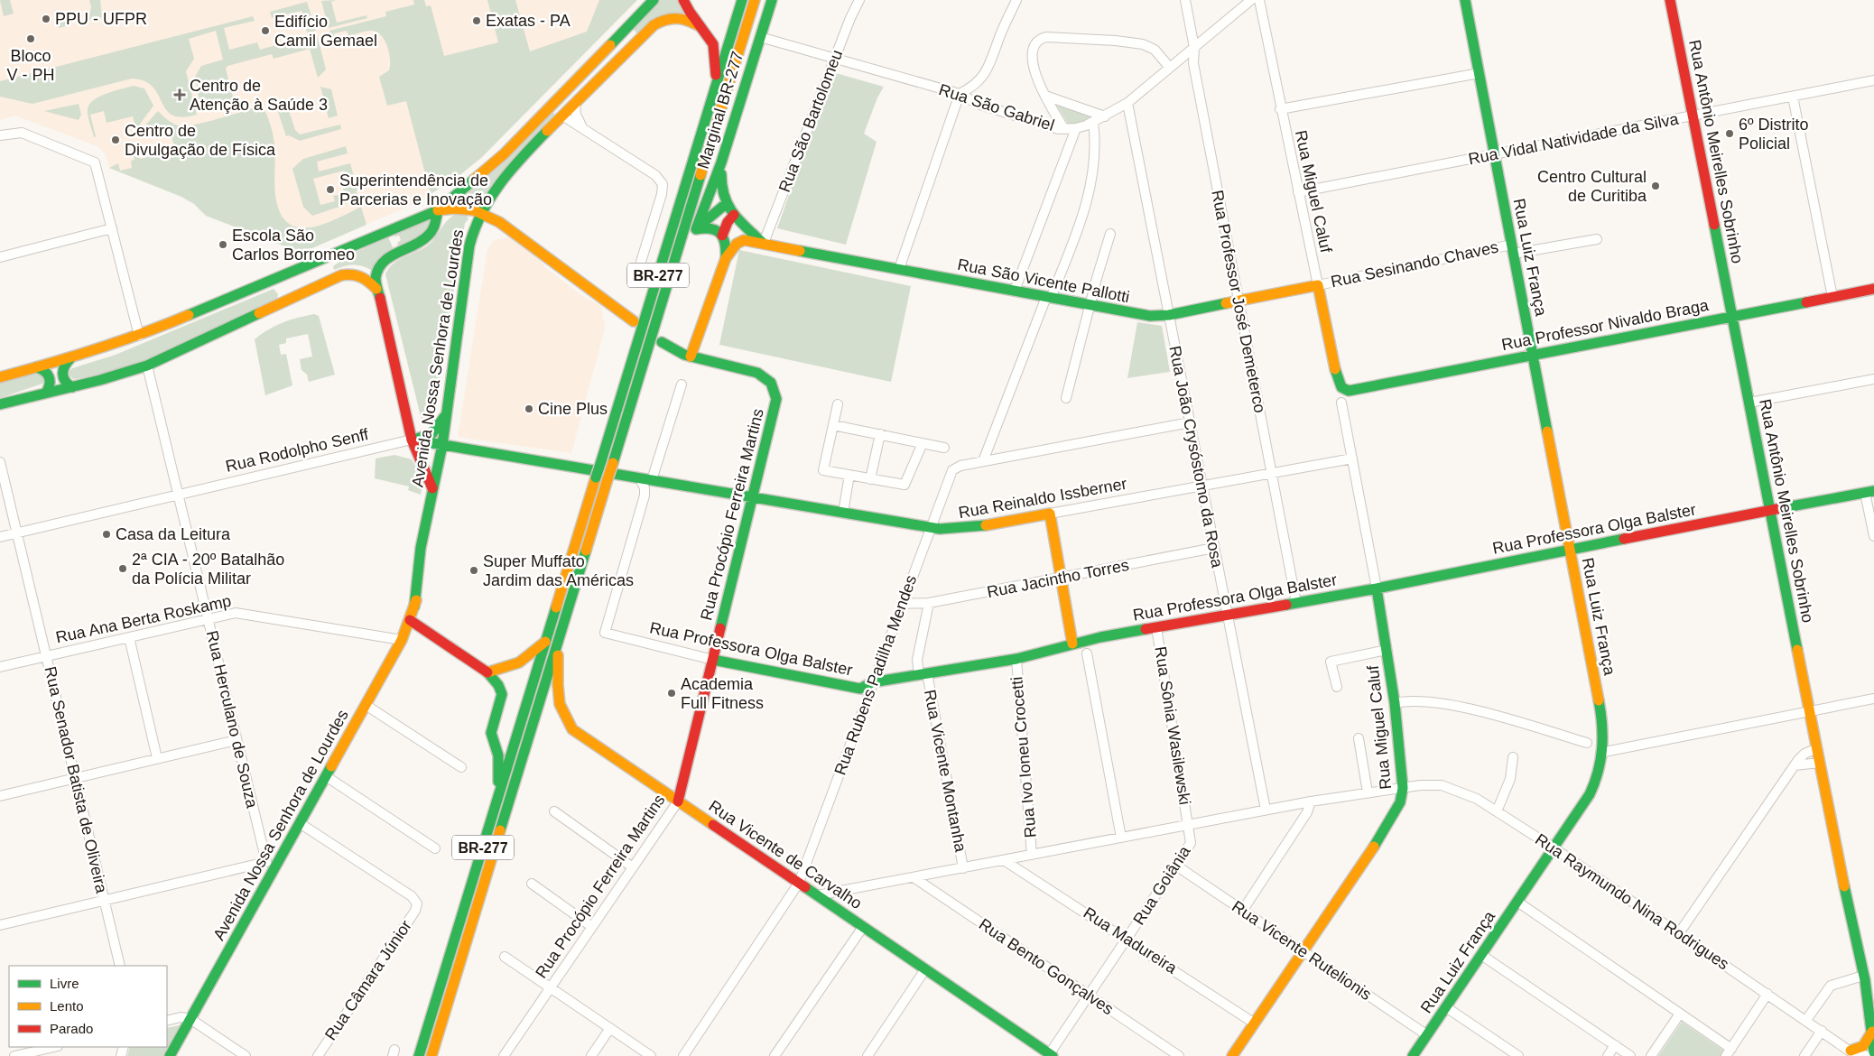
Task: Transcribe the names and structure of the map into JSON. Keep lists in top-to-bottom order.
{
  "streets": {
    "main road": [
      "Marginal BR-277",
      "Rua Antônio Meirelles Sobrinho",
      "Rua Miguel Caluf",
      "Rua Luiz França",
      "BR-277",
      "Rua São Vicente Pallotti",
      "Rua Professor Nivaldo Braga",
      "Avenida Nossa Senhora de Lourdes",
      "Rua Rodolpho Senff",
      "Rua Reinaldo Issberner",
      "Rua Procópio Ferreira Martins",
      "Rua Professora Olga Balster",
      "Rua Vicente de Carvalho"
    ],
    "street": [
      "Rua São Gabriel",
      "Rua São Bartolomeu",
      "Rua Vidal Natividade da Silva",
      "Rua Sesinando Chaves",
      "Rua Professor José Demeterco",
      "Rua João Crysóstomo da Rosa",
      "Rua Jacintho Torres",
      "Rua Ana Berta Roskamp",
      "Rua Rubens Padilha Mendes",
      "Rua Herculano de Souza",
      "Rua Sônia Wasilewski",
      "Rua Ivo Ioneu Crocetti",
      "Rua Vicente Montanha",
      "Rua Senador Batista de Oliveira",
      "Rua Goiânia",
      "Rua Raymundo Nina Rodrigues",
      "Rua Madureira",
      "Rua Vicente Rutelionis",
      "Rua Bento Gonçalves",
      "Rua Câmara Júnior"
    ]
  },
  "crossings": [
    ["Rua São Gabriel", "Marginal BR-277"],
    ["Rua São Gabriel", "Rua São Bartolomeu"],
    ["Rua São Gabriel", "Rua Professor José Demeterco"],
    ["Rua São Gabriel", "Rua João Crysóstomo da Rosa"],
    ["Marginal BR-277", "BR-277"],
    ["Rua São Bartolomeu", "Rua São Vicente Pallotti"],
    ["Rua Vidal Natividade da Silva", "Rua Antônio Meirelles Sobrinho"],
    ["Rua Vidal Natividade da Silva", "Rua Miguel Caluf"],
    ["Rua Vidal Natividade da Silva", "Rua Luiz França"],
    ["Rua Antônio Meirelles Sobrinho", "Rua Professor Nivaldo Braga"],
    ["Rua Antônio Meirelles Sobrinho", "Rua Professora Olga Balster"],
    ["Rua Miguel Caluf", "Rua Sesinando Chaves"],
    ["Rua Miguel Caluf", "Rua São Vicente Pallotti"],
    ["Rua Miguel Caluf", "Rua Professor Nivaldo Braga"],
    ["Rua Miguel Caluf", "Rua Reinaldo Issberner"],
    ["Rua Miguel Caluf", "Rua Professora Olga Balster"],
    ["Rua Miguel Caluf", "Rua Raymundo Nina Rodrigues"],
    ["Rua Miguel Caluf", "Rua Madureira"],
    ["Rua Miguel Caluf", "Rua Vicente Rutelionis"],
    ["Rua Luiz França", "Rua Sesinando Chaves"],
    ["Rua Luiz França", "Rua Professor Nivaldo Braga"],
    ["Rua Luiz França", "Rua Professora Olga Balster"],
    ["Rua Luiz França", "Rua Raymundo Nina Rodrigues"],
    ["Rua Luiz França", "Rua Vicente Rutelionis"],
    ["Rua Sesinando Chaves", "Rua São Vicente Pallotti"],
    ["BR-277", "Rua Rodolpho Senff"],
    ["BR-277", "Rua Reinaldo Issberner"],
    ["BR-277", "Rua Vicente de Carvalho"],
    ["Rua São Vicente Pallotti", "Rua Professor José Demeterco"],
    ["Rua São Vicente Pallotti", "Rua João Crysóstomo da Rosa"],
    ["Rua Professor José Demeterco", "Rua Reinaldo Issberner"],
    ["Rua Professor José Demeterco", "Rua Professora Olga Balster"],
    ["Avenida Nossa Senhora de Lourdes", "Rua Rodolpho Senff"],
    ["Avenida Nossa Senhora de Lourdes", "Rua Ana Berta Roskamp"],
    ["Avenida Nossa Senhora de Lourdes", "Rua Herculano de Souza"],
    ["Avenida Nossa Senhora de Lourdes", "Rua Câmara Júnior"],
    ["Rua Rodolpho Senff", "Rua Reinaldo Issberner"],
    ["Rua Rodolpho Senff", "Rua Herculano de Souza"],
    ["Rua Rodolpho Senff", "Rua Senador Batista de Oliveira"],
    ["Rua João Crysóstomo da Rosa", "Rua Reinaldo Issberner"],
    ["Rua João Crysóstomo da Rosa", "Rua Professora Olga Balster"],
    ["Rua João Crysóstomo da Rosa", "Rua Jacintho Torres"],
    ["Rua João Crysóstomo da Rosa", "Rua Raymundo Nina Rodrigues"],
    ["Rua Reinaldo Issberner", "Rua Procópio Ferreira Martins"],
    ["Rua Reinaldo Issberner", "Rua Professora Olga Balster"],
    ["Rua Reinaldo Issberner", "Rua Rubens Padilha Mendes"],
    ["Rua Procópio Ferreira Martins", "Rua Professora Olga Balster"],
    ["Rua Procópio Ferreira Martins", "Rua Vicente de Carvalho"],
    ["Rua Professora Olga Balster", "Rua Rubens Padilha Mendes"],
    ["Rua Professora Olga Balster", "Rua Sônia Wasilewski"],
    ["Rua Professora Olga Balster", "Rua Ivo Ioneu Crocetti"],
    ["Rua Professora Olga Balster", "Rua Vicente Montanha"],
    ["Rua Jacintho Torres", "Rua Rubens Padilha Mendes"],
    ["Rua Jacintho Torres", "Rua Vicente Montanha"],
    ["Rua Ana Berta Roskamp", "Rua Herculano de Souza"],
    ["Rua Ana Berta Roskamp", "Rua Senador Batista de Oliveira"],
    ["Rua Rubens Padilha Mendes", "Rua Vicente de Carvalho"],
    ["Rua Sônia Wasilewski", "Rua Goiânia"],
    ["Rua Sônia Wasilewski", "Rua Raymundo Nina Rodrigues"],
    ["Rua Ivo Ioneu Crocetti", "Rua Raymundo Nina Rodrigues"],
    ["Rua Vicente Montanha", "Rua Raymundo Nina Rodrigues"],
    ["Rua Vicente de Carvalho", "Rua Goiânia"],
    ["Rua Vicente de Carvalho", "Rua Raymundo Nina Rodrigues"],
    ["Rua Goiânia", "Rua Raymundo Nina Rodrigues"],
    ["Rua Goiânia", "Rua Madureira"],
    ["Rua Goiânia", "Rua Vicente Rutelionis"],
    ["Rua Goiânia", "Rua Bento Gonçalves"],
    ["Rua Raymundo Nina Rodrigues", "Rua Madureira"],
    ["Rua Raymundo Nina Rodrigues", "Rua Bento Gonçalves"]
  ],
  "places": {
    "other": [
      "PPU - UFPR",
      "Exatas - PA",
      "Edifício Camil Gemael",
      "Bloco V - PH",
      "6º Distrito Policial",
      "Centro de Divulgação de Física",
      "Centro Cultural de Curitiba",
      "Superintendência de Parcerias e Inovação",
      "Escola São Carlos Borromeo",
      "Cine Plus",
      "Casa da Leitura",
      "2ª CIA - 20º Batalhão da Polícia Militar",
      "Super Muffato Jardim das Américas",
      "Academia Full Fitness"
    ],
    "health": ["Centro de Atenção à Saúde 3"]
  },
  "legend": ["Livre", "Lento", "Parado"]
}
